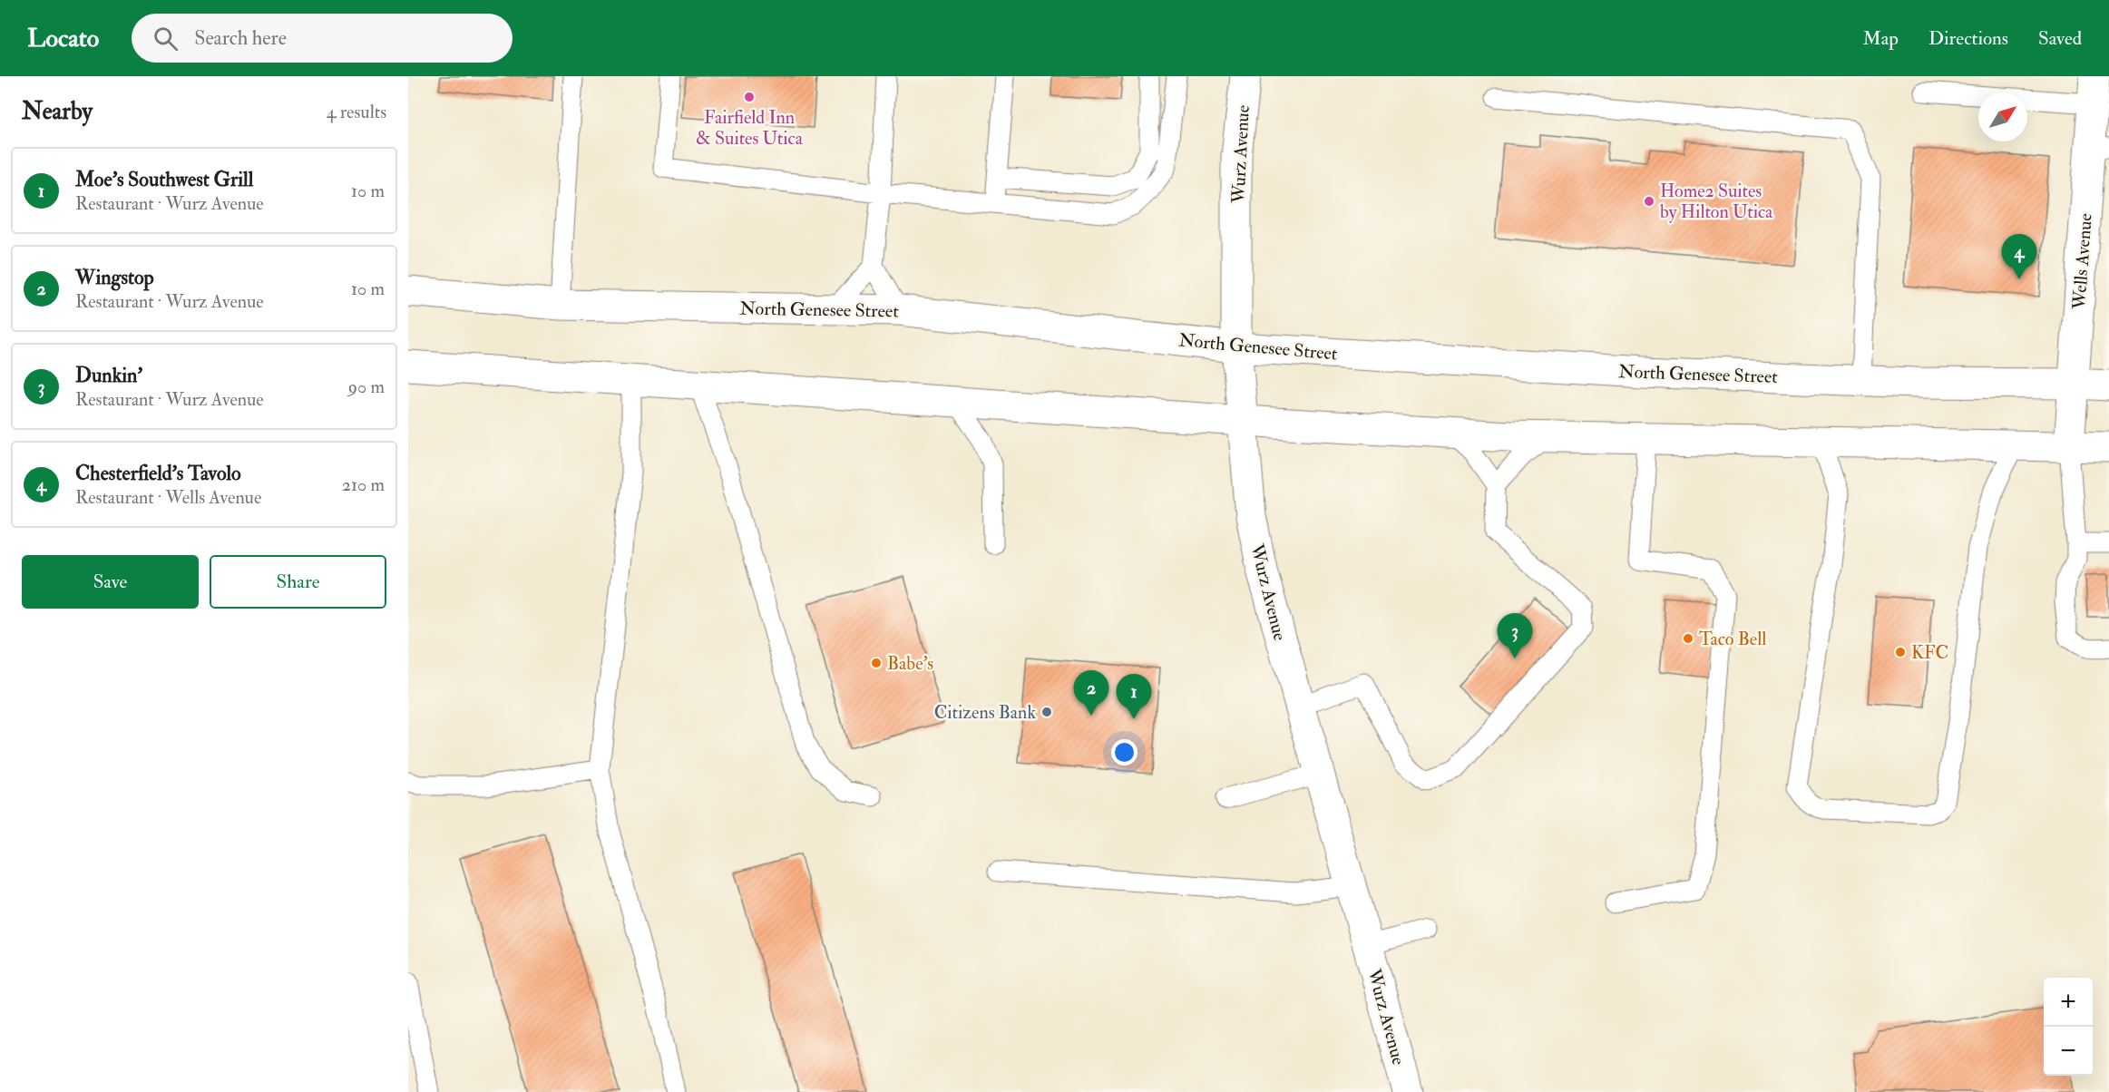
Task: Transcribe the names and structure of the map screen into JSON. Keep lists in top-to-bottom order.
{
  "streets": {
    "main road": ["Wurz Avenue", "Wells Avenue", "North Genesee Street"]
  },
  "crossings": [
    ["Wurz Avenue", "North Genesee Street"],
    ["Wells Avenue", "North Genesee Street"]
  ],
  "places": [
    "Fairfield Inn & Suites Utica",
    "Home2 Suites by Hilton Utica",
    "Taco Bell",
    "KFC",
    "Babe's",
    "Citizens Bank"
  ],
  "north": "top right",
  "page": {
    "header": "Locato",
    "search": "Search here",
    "nav": ["Map", "Directions", "Saved"],
    "heading": ["Nearby", "4 results"],
    "list": [
      {
        "mark": "1",
        "name": "Moe's Southwest Grill",
        "note": "Restaurant · Wurz Avenue",
        "value": "10 m"
      },
      {
        "mark": "2",
        "name": "Wingstop",
        "note": "Restaurant · Wurz Avenue",
        "value": "10 m"
      },
      {
        "mark": "3",
        "name": "Dunkin'",
        "note": "Restaurant · Wurz Avenue",
        "value": "90 m"
      },
      {
        "mark": "4",
        "name": "Chesterfield's Tavolo",
        "note": "Restaurant · Wells Avenue",
        "value": "210 m"
      }
    ],
    "pins": [
      "4",
      "3",
      "2",
      "1"
    ],
    "buttons": ["Save", "Share"],
    "map_buttons": ["+", "−"]
  }
}
